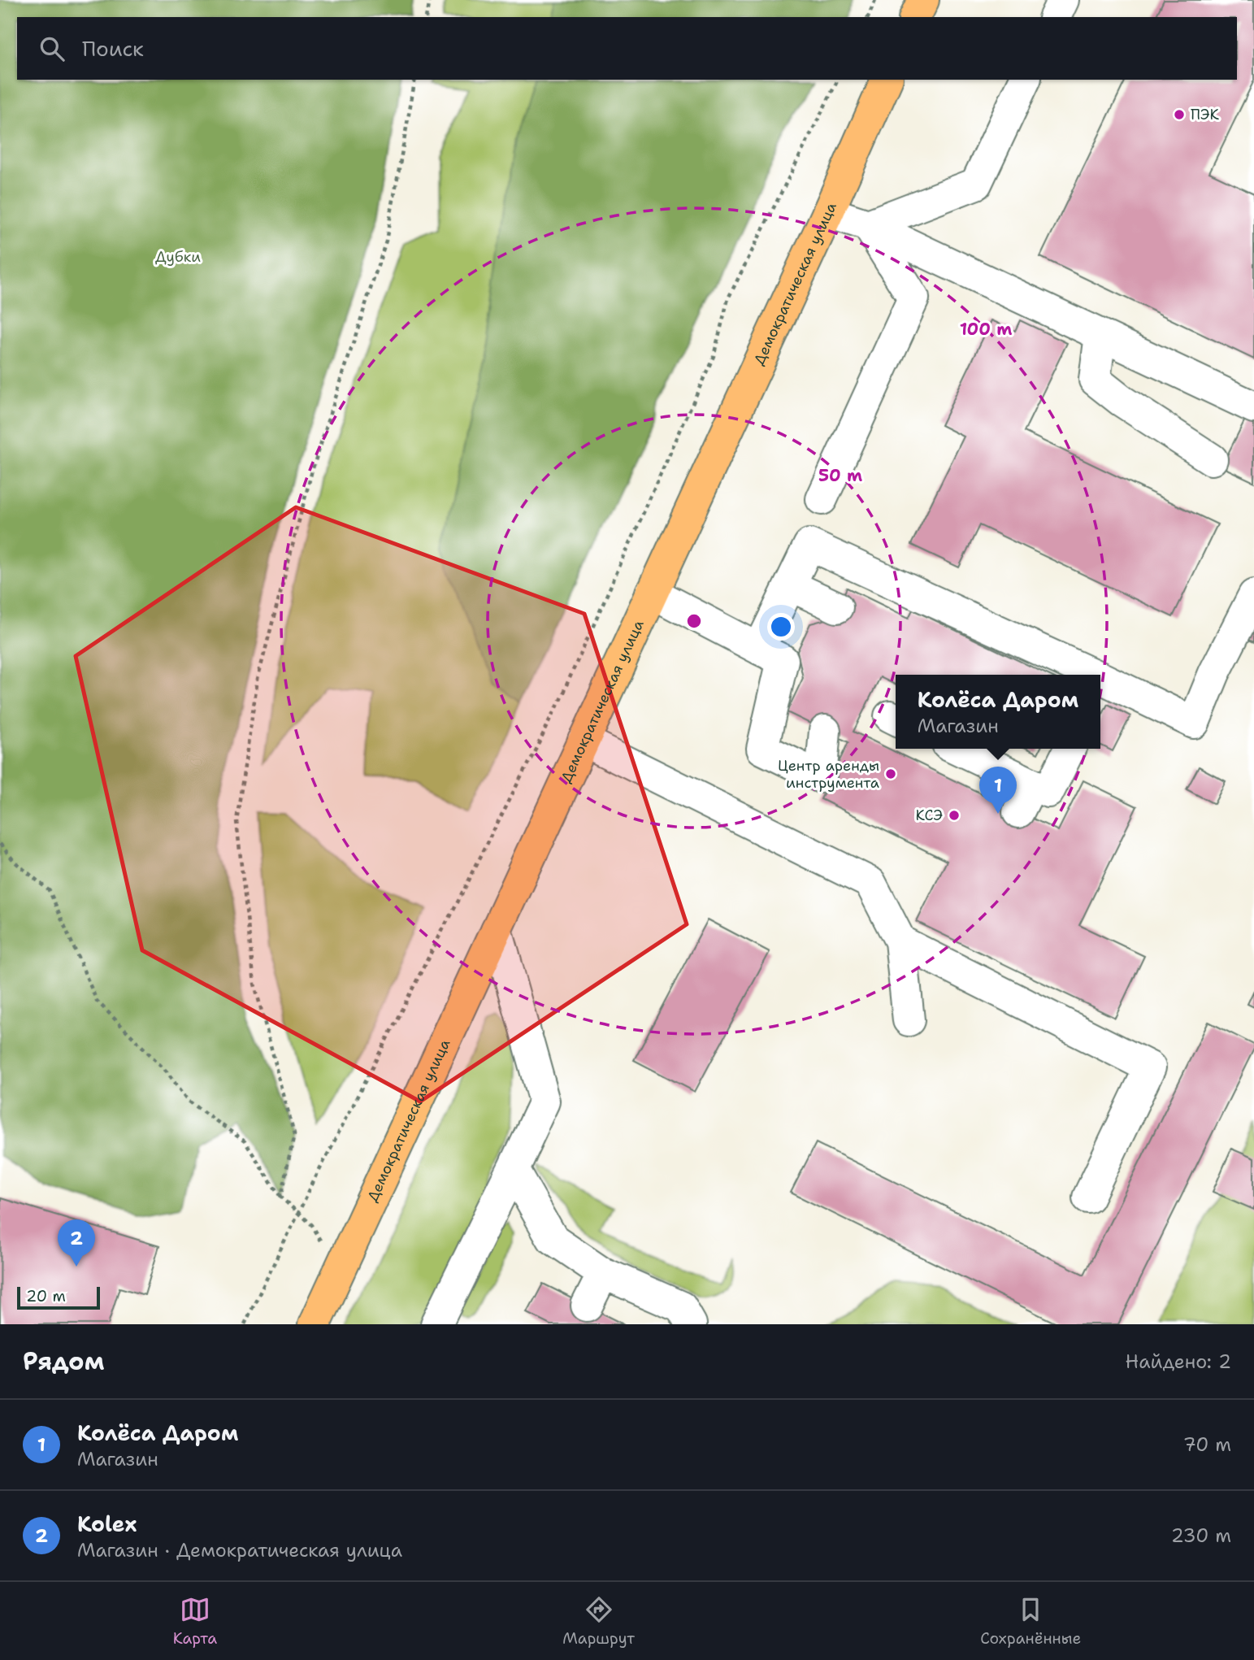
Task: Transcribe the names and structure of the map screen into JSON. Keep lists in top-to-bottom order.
{
  "streets": {
    "main road": ["Демократическая улица"]
  },
  "parks": ["Дубки"],
  "places": ["ПЭК", "Центр аренды инструмента", "КСЭ"],
  "scale_bar": "20 m",
  "page": {
    "search": "Поиск",
    "popup": ["Колёса Даром", "Магазин"],
    "pins": ["1", "2"],
    "scale": "20 m",
    "heading": ["Рядом", "Найдено: 2"],
    "list": [
      {
        "mark": "1",
        "name": "Колёса Даром",
        "note": "Магазин",
        "value": "70 m"
      },
      {
        "mark": "2",
        "name": "Kolex",
        "note": "Магазин · Демократическая улица",
        "value": "230 m"
      }
    ],
    "nav": ["Карта", "Маршрут", "Сохранённые"]
  },
  "rings": ["100 m", "50 m"]
}
